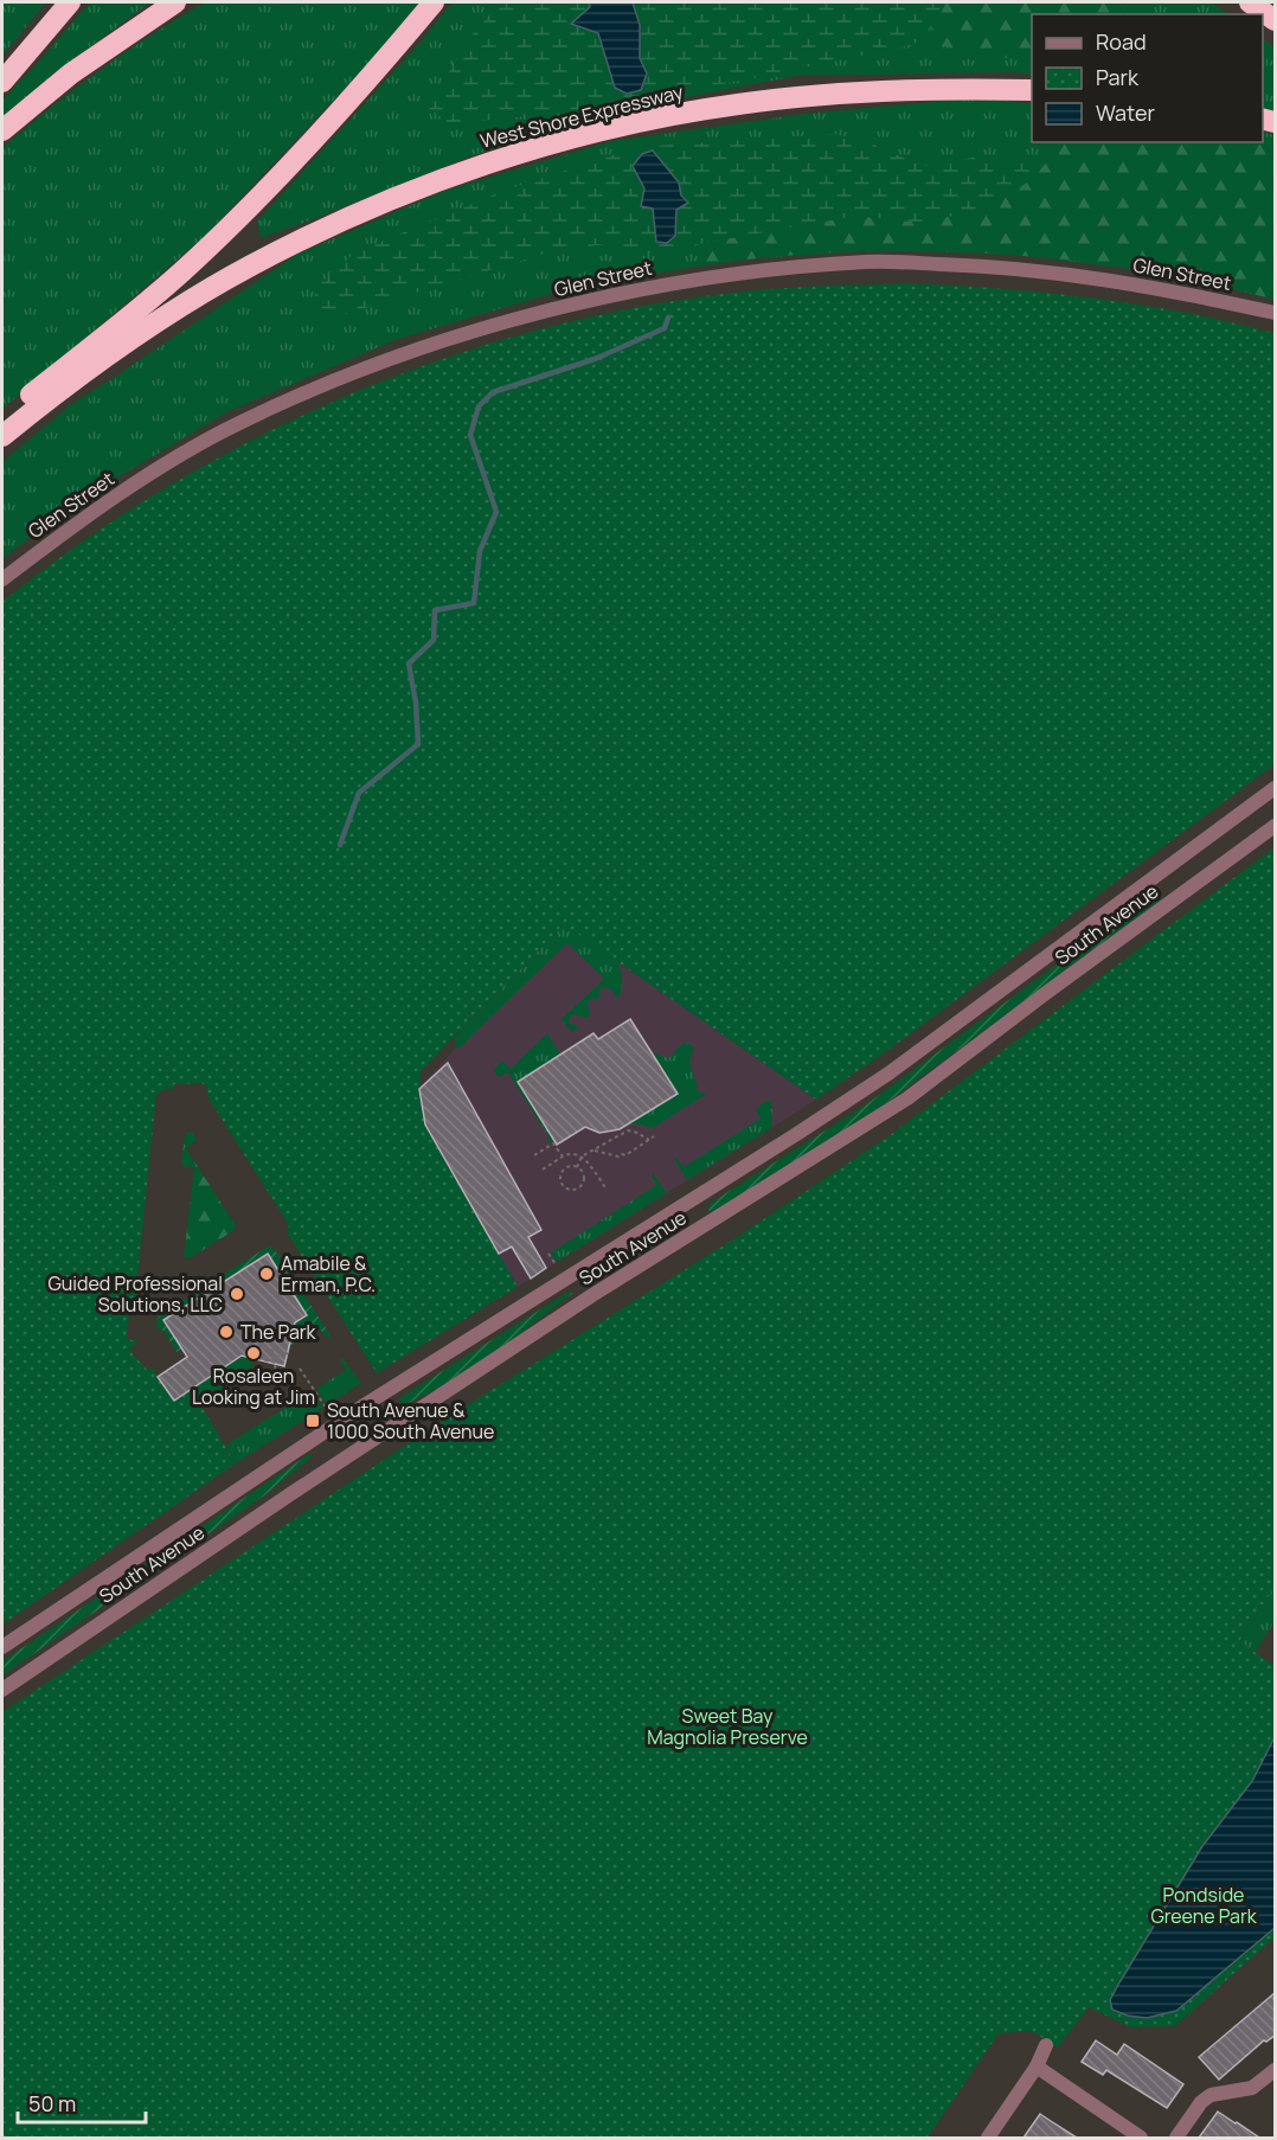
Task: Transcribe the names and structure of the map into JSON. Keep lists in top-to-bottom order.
{
  "streets": {
    "highway": ["West Shore Expressway"],
    "street": ["Glen Street", "South Avenue"]
  },
  "parks": ["Sweet Bay Magnolia Preserve", "Pondside Greene Park"],
  "places": {
    "other": [
      "Amabile & Erman, P.C.",
      "Guided Professional Solutions, LLC",
      "The Park",
      "Rosaleen Looking at Jim"
    ],
    "transit": ["South Avenue & 1000 South Avenue"]
  },
  "legend": ["Road", "Park", "Water"],
  "scale_bar": "50 m"
}
